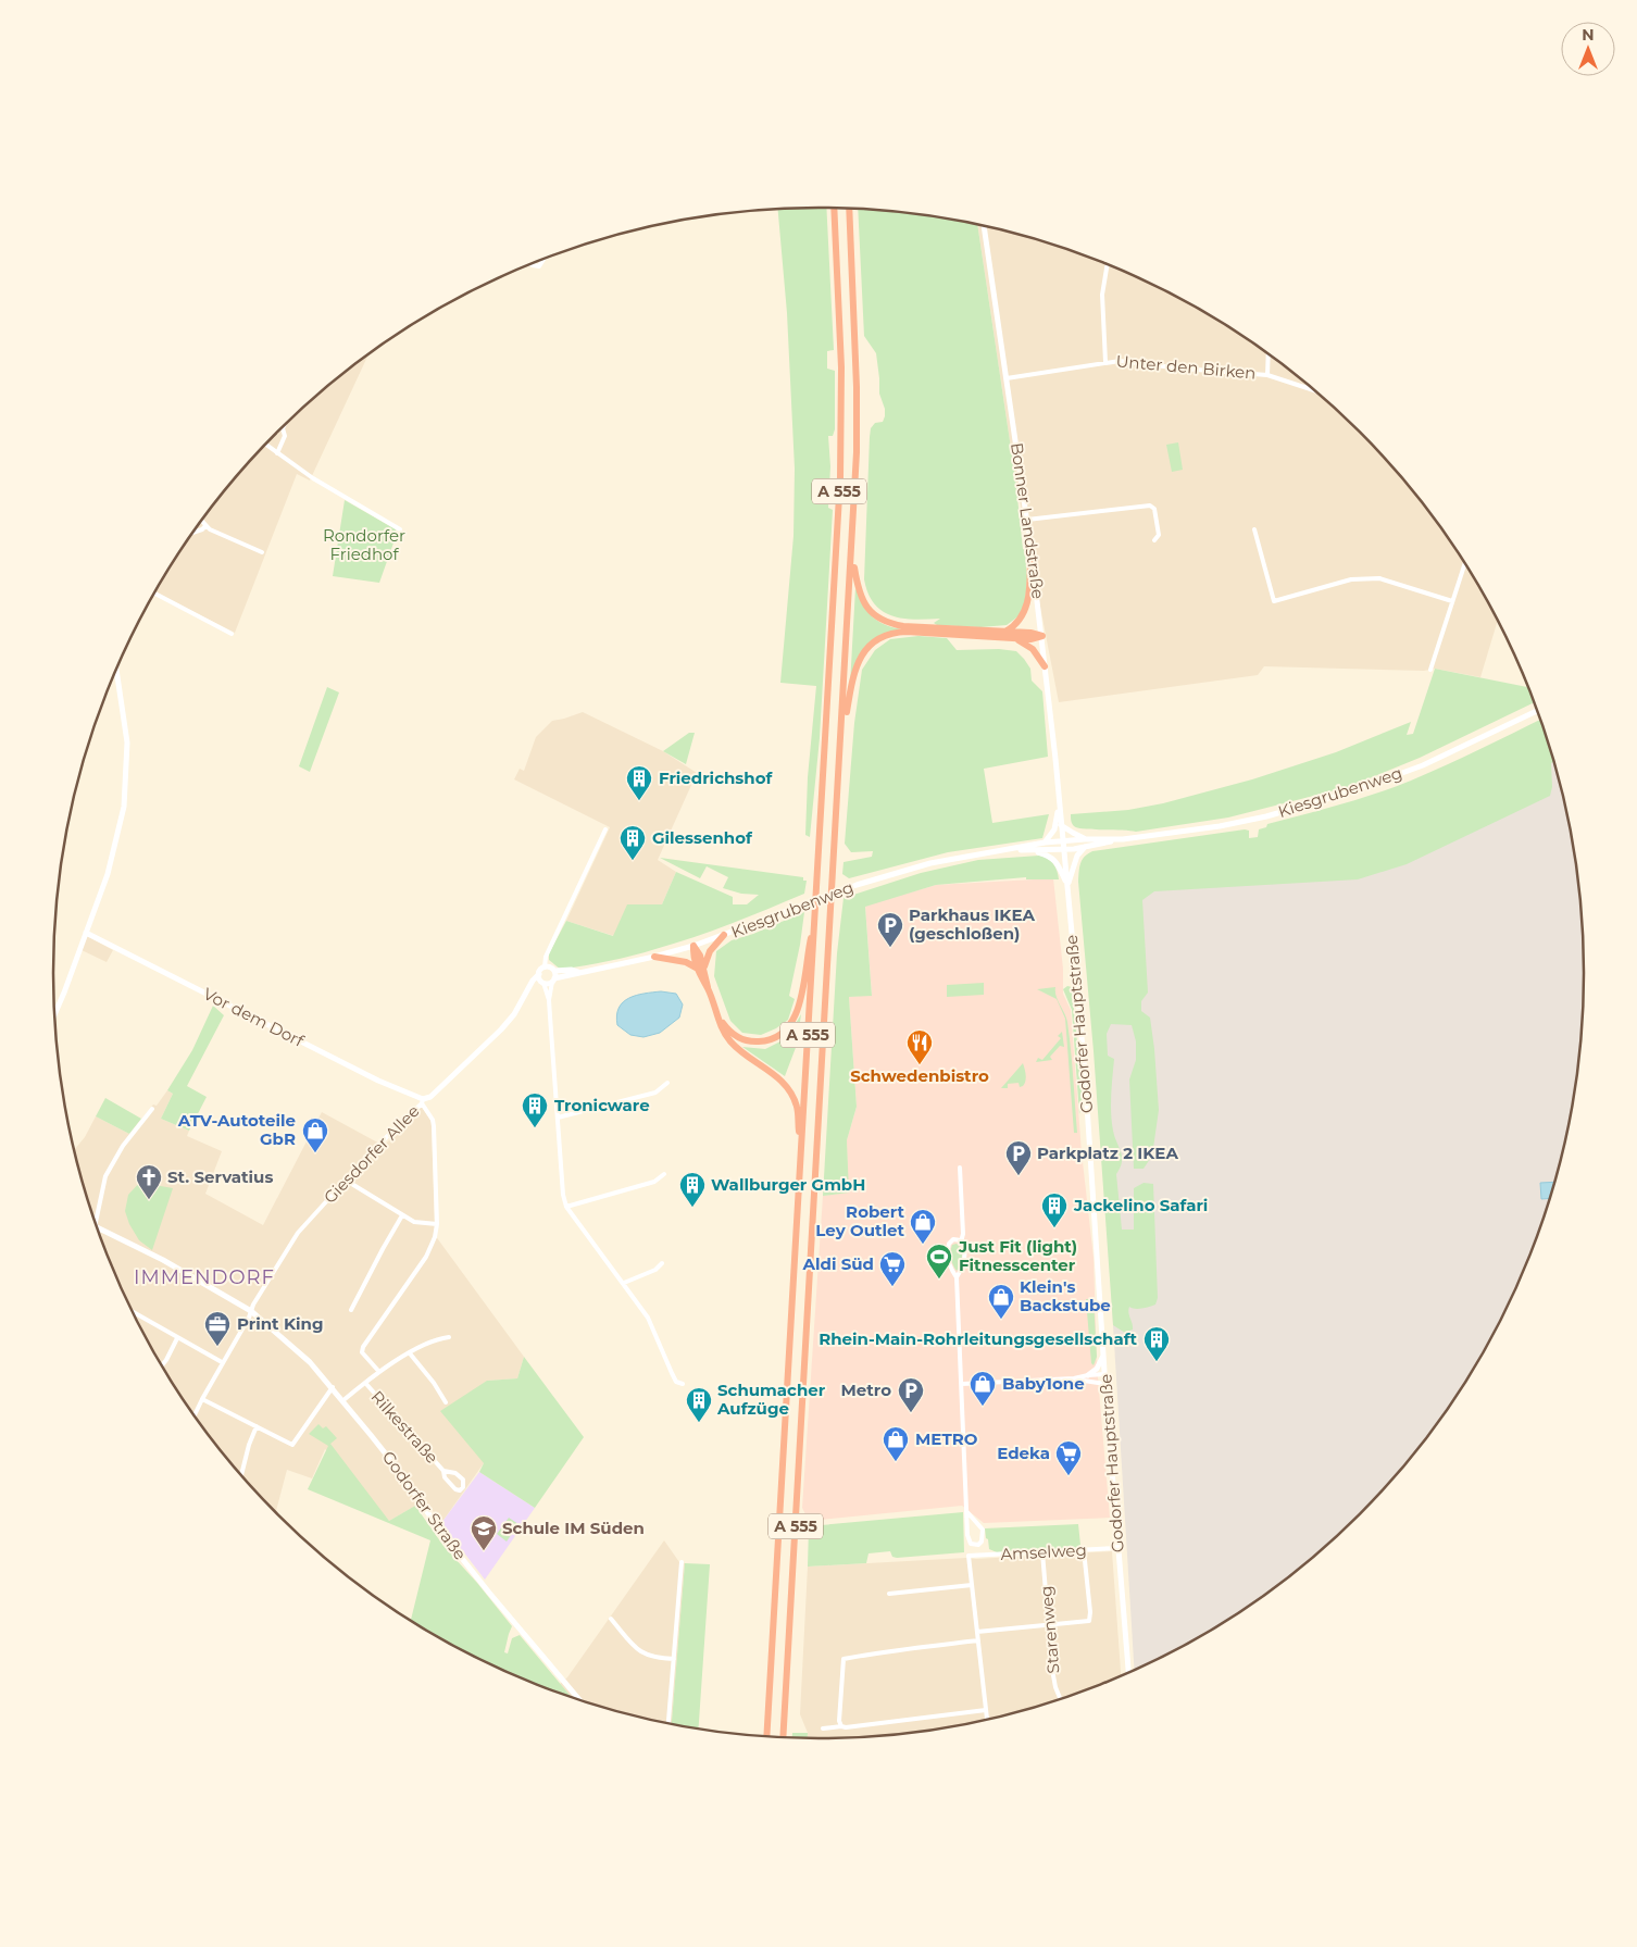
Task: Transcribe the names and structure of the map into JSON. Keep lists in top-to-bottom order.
{
  "streets": {
    "highway": ["A 555"],
    "main road": [
      "Bonner Landstraße",
      "Kiesgrubenweg",
      "Vor dem Dorf",
      "Godorfer Hauptstraße",
      "Giesdorfer Allee",
      "Godorfer Straße"
    ],
    "street": [
      "Unter den Birken",
      "Rilkestraße",
      "Amselweg",
      "Starenweg"
    ]
  },
  "crossings": [
    ["Unter den Birken", "Bonner Landstraße"],
    ["Bonner Landstraße", "Kiesgrubenweg"],
    ["Bonner Landstraße", "Godorfer Hauptstraße"],
    ["Kiesgrubenweg", "Godorfer Hauptstraße"],
    ["Kiesgrubenweg", "Giesdorfer Allee"],
    ["Vor dem Dorf", "Giesdorfer Allee"],
    ["Godorfer Hauptstraße", "Amselweg"],
    ["Giesdorfer Allee", "Godorfer Straße"],
    ["Amselweg", "Starenweg"]
  ],
  "districts": ["IMMENDORF"],
  "parks": ["Rondorfer Friedhof"],
  "places": {
    "building": [
      "Friedrichshof",
      "Gilessenhof",
      "Tronicware",
      "Wallburger GmbH",
      "Jackelino Safari",
      "Rhein-Main-Rohrleitungsgesellschaft",
      "Schumacher Aufzüge"
    ],
    "parking": ["Parkhaus IKEA (geschloßen)", "Parkplatz 2 IKEA", "Metro"],
    "restaurant": ["Schwedenbistro"],
    "shop": [
      "ATV-Autoteile GbR",
      "Robert Ley Outlet",
      "Klein's Backstube",
      "Baby1one",
      "METRO"
    ],
    "church": ["St. Servatius"],
    "sports": ["Just Fit (light) Fitnesscenter"],
    "supermarket": ["Aldi Süd", "Edeka"],
    "office": ["Print King"],
    "school or university": ["Schule IM Süden"]
  },
  "north": "top"
}
